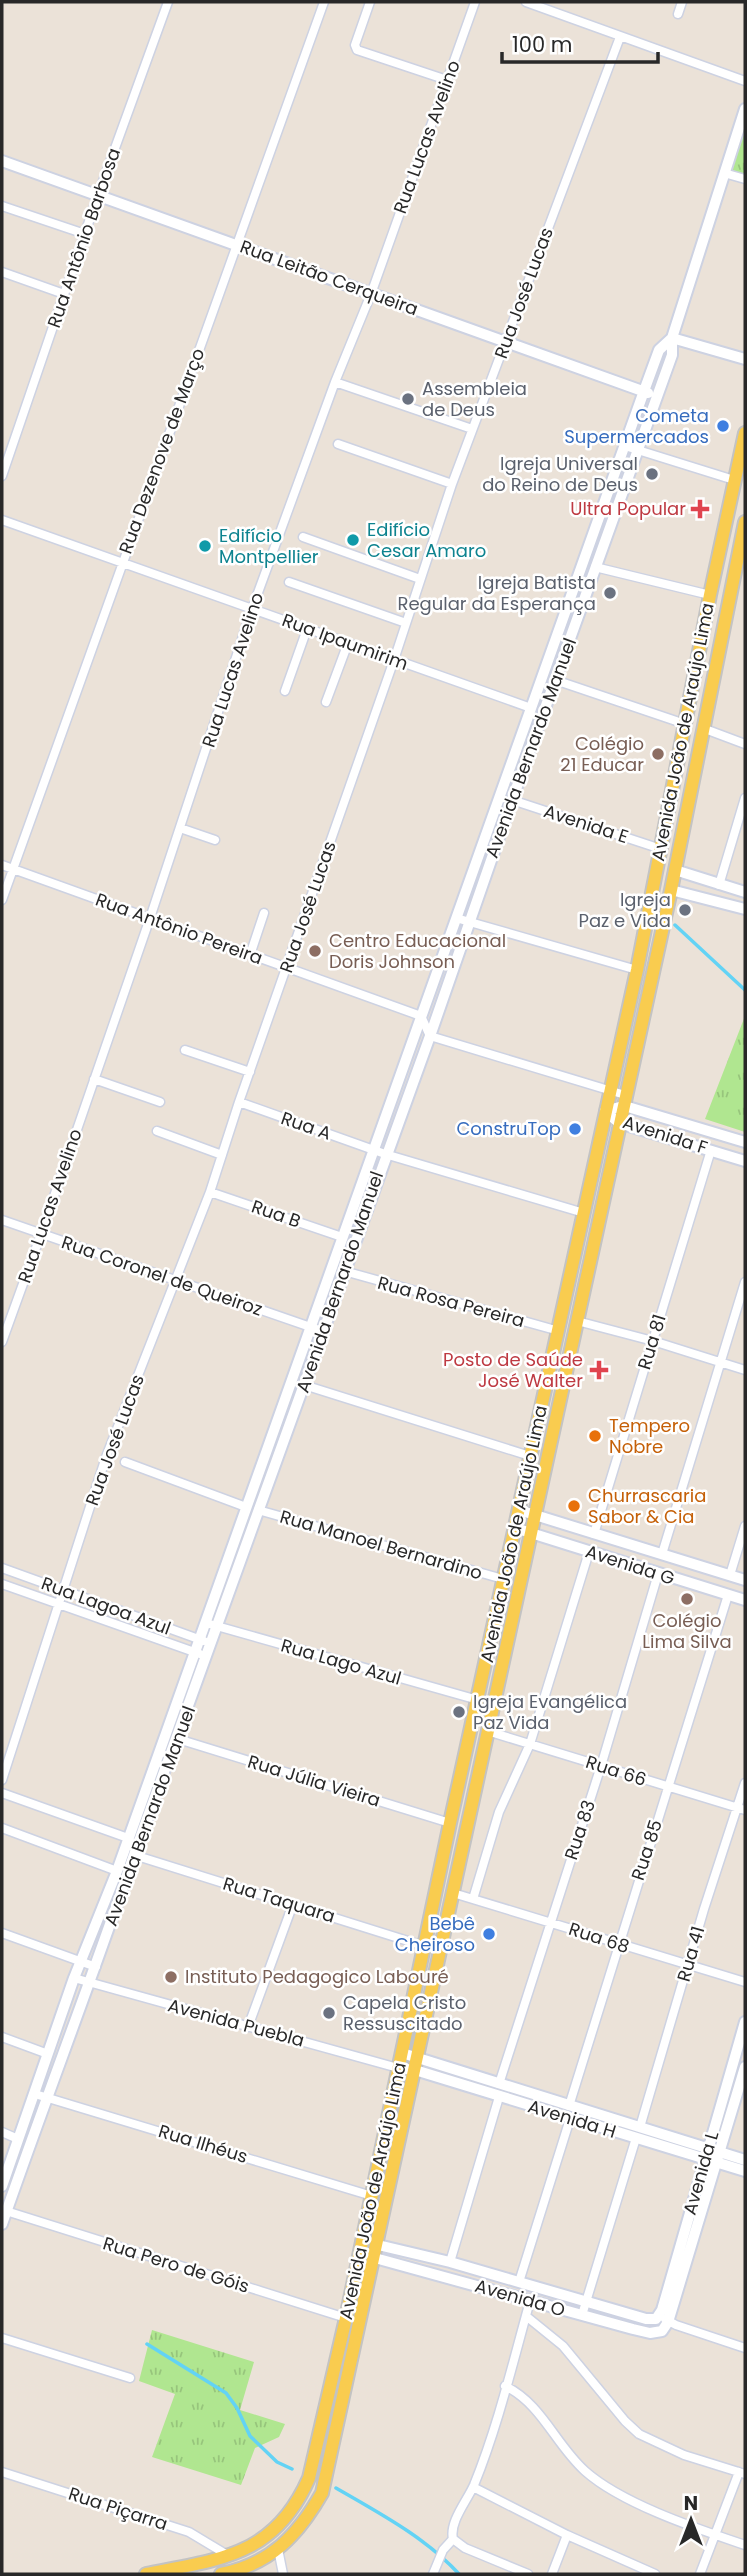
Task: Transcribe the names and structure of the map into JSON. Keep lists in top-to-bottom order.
{
  "streets": {
    "main road": ["Avenida João de Araújo Lima"],
    "street": [
      "Rua Lucas Avelino",
      "Rua Antônio Barbosa",
      "Rua Leitão Cerqueira",
      "Rua José Lucas",
      "Rua Dezenove de Março",
      "Rua Ipaumirim",
      "Avenida Bernardo Manuel",
      "Avenida E",
      "Rua Antônio Pereira",
      "Rua A",
      "Avenida F",
      "Rua B",
      "Rua Coronel de Queiroz",
      "Rua Rosa Pereira",
      "Rua 81",
      "Rua Manoel Bernardino",
      "Avenida G",
      "Rua Lagoa Azul",
      "Rua Lago Azul",
      "Rua 66",
      "Rua Júlia Vieira",
      "Rua 83",
      "Rua 85",
      "Rua Taquara",
      "Rua 68",
      "Rua 41",
      "Avenida Puebla",
      "Avenida H",
      "Rua Ilhéus",
      "Avenida L",
      "Rua Pero de Góis",
      "Avenida O",
      "Rua Piçarra"
    ]
  },
  "crossings": [
    ["Rua Lucas Avelino", "Rua Leitão Cerqueira"],
    ["Rua Lucas Avelino", "Rua Ipaumirim"],
    ["Rua Lucas Avelino", "Rua Antônio Pereira"],
    ["Rua Lucas Avelino", "Rua Coronel de Queiroz"],
    ["Rua Antônio Barbosa", "Rua Leitão Cerqueira"],
    ["Rua Leitão Cerqueira", "Rua José Lucas"],
    ["Rua Leitão Cerqueira", "Rua Dezenove de Março"],
    ["Rua Leitão Cerqueira", "Avenida Bernardo Manuel"],
    ["Rua José Lucas", "Rua Ipaumirim"],
    ["Rua José Lucas", "Rua Antônio Pereira"],
    ["Rua José Lucas", "Rua A"],
    ["Rua José Lucas", "Rua B"],
    ["Rua José Lucas", "Rua Coronel de Queiroz"],
    ["Rua José Lucas", "Rua Lagoa Azul"],
    ["Rua Dezenove de Março", "Rua Ipaumirim"],
    ["Rua Dezenove de Março", "Rua Antônio Pereira"],
    ["Rua Ipaumirim", "Avenida Bernardo Manuel"],
    ["Avenida João de Araújo Lima", "Avenida E"],
    ["Avenida João de Araújo Lima", "Rua A"],
    ["Avenida João de Araújo Lima", "Avenida F"],
    ["Avenida João de Araújo Lima", "Rua Rosa Pereira"],
    ["Avenida João de Araújo Lima", "Rua Manoel Bernardino"],
    ["Avenida João de Araújo Lima", "Avenida G"],
    ["Avenida João de Araújo Lima", "Rua Lago Azul"],
    ["Avenida João de Araújo Lima", "Rua 66"],
    ["Avenida João de Araújo Lima", "Rua Júlia Vieira"],
    ["Avenida João de Araújo Lima", "Rua Taquara"],
    ["Avenida João de Araújo Lima", "Rua 68"],
    ["Avenida João de Araújo Lima", "Avenida Puebla"],
    ["Avenida João de Araújo Lima", "Avenida H"],
    ["Avenida João de Araújo Lima", "Rua Ilhéus"],
    ["Avenida João de Araújo Lima", "Rua Pero de Góis"],
    ["Avenida João de Araújo Lima", "Avenida O"],
    ["Avenida João de Araújo Lima", "Rua Piçarra"],
    ["Avenida Bernardo Manuel", "Avenida E"],
    ["Avenida Bernardo Manuel", "Rua Antônio Pereira"],
    ["Avenida Bernardo Manuel", "Rua A"],
    ["Avenida Bernardo Manuel", "Rua B"],
    ["Avenida Bernardo Manuel", "Rua Coronel de Queiroz"],
    ["Avenida Bernardo Manuel", "Rua Rosa Pereira"],
    ["Avenida Bernardo Manuel", "Rua Manoel Bernardino"],
    ["Avenida Bernardo Manuel", "Rua Lagoa Azul"],
    ["Avenida Bernardo Manuel", "Rua Lago Azul"],
    ["Avenida Bernardo Manuel", "Rua Júlia Vieira"],
    ["Avenida Bernardo Manuel", "Rua Taquara"],
    ["Avenida Bernardo Manuel", "Avenida Puebla"],
    ["Avenida Bernardo Manuel", "Rua Ilhéus"],
    ["Avenida Bernardo Manuel", "Rua Pero de Góis"],
    ["Avenida F", "Rua 81"],
    ["Rua 81", "Avenida G"],
    ["Avenida G", "Rua 83"],
    ["Avenida G", "Rua 85"],
    ["Rua 66", "Rua 83"],
    ["Rua 66", "Rua 85"],
    ["Rua 66", "Rua 41"],
    ["Rua 83", "Rua 68"],
    ["Rua 83", "Avenida H"],
    ["Rua 85", "Rua 68"],
    ["Rua 85", "Avenida H"],
    ["Rua 68", "Rua 41"],
    ["Rua 41", "Avenida H"],
    ["Rua 41", "Avenida O"],
    ["Avenida Puebla", "Avenida H"],
    ["Avenida H", "Avenida L"],
    ["Avenida L", "Avenida O"]
  ],
  "places": {
    "other": [
      "Assembleia de Deus",
      "Cometa Supermercados",
      "Igreja Universal do Reino de Deus",
      "Edifício Cesar Amaro",
      "Edifício Montpellier",
      "Igreja Batista Regular da Esperança",
      "Colégio 21 Educar",
      "Igreja Paz e Vida",
      "Centro Educacional Doris Johnson",
      "ConstruTop",
      "Tempero Nobre",
      "Churrascaria Sabor & Cia",
      "Colégio Lima Silva",
      "Igreja Evangélica Paz Vida",
      "Bebê Cheiroso",
      "Instituto Pedagogico Labouré",
      "Capela Cristo Ressuscitado"
    ],
    "health": ["Ultra Popular", "Posto de Saúde José Walter"]
  },
  "scale_bar": "100 m",
  "north": "top"
}
